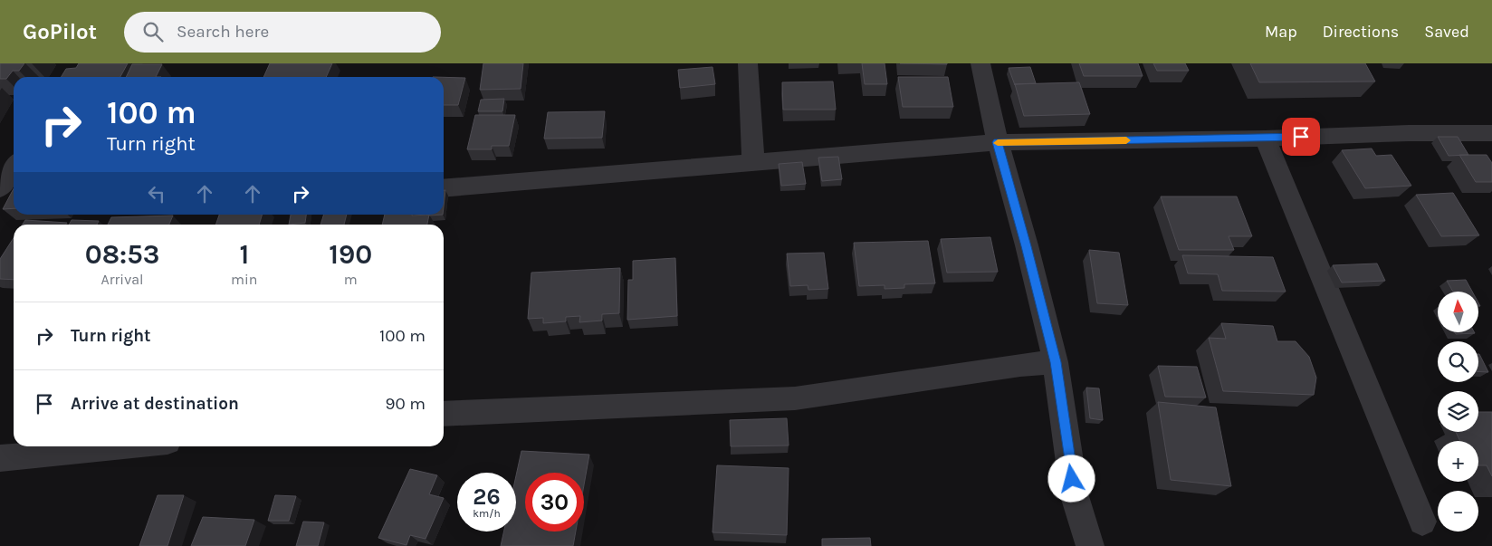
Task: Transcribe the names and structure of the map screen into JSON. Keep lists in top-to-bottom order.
{
  "north": "top",
  "page": {
    "header": "GoPilot",
    "search": "Search here",
    "nav": ["Map", "Directions", "Saved"],
    "turn": ["100 m", "Turn right"],
    "eta": [
      "08:53",
      "Arrival",
      "1",
      "min",
      "190",
      "m"
    ],
    "map_buttons": ["+", "−"],
    "list": [
      {
        "name": "Turn right",
        "value": "100 m"
      },
      {
        "name": "Arrive at destination",
        "value": "90 m"
      }
    ],
    "speed": "26 km/h",
    "limit": "30"
  }
}
